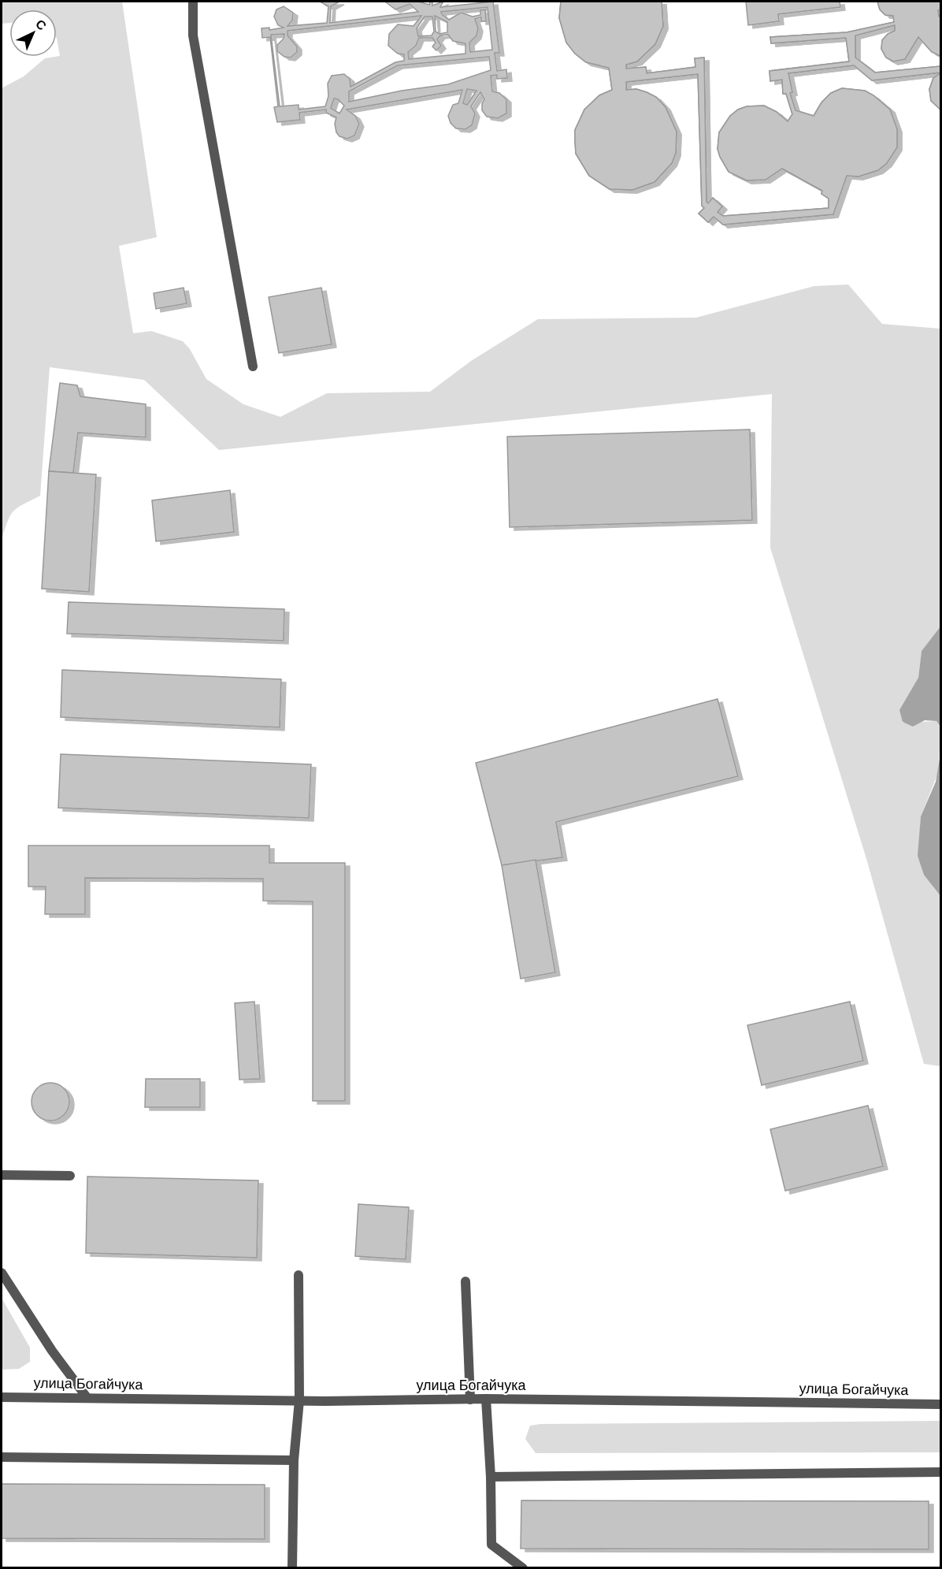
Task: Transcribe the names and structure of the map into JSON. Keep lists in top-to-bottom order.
{
  "streets": {
    "street": ["улица Богайчука"]
  },
  "north": "top right"
}
